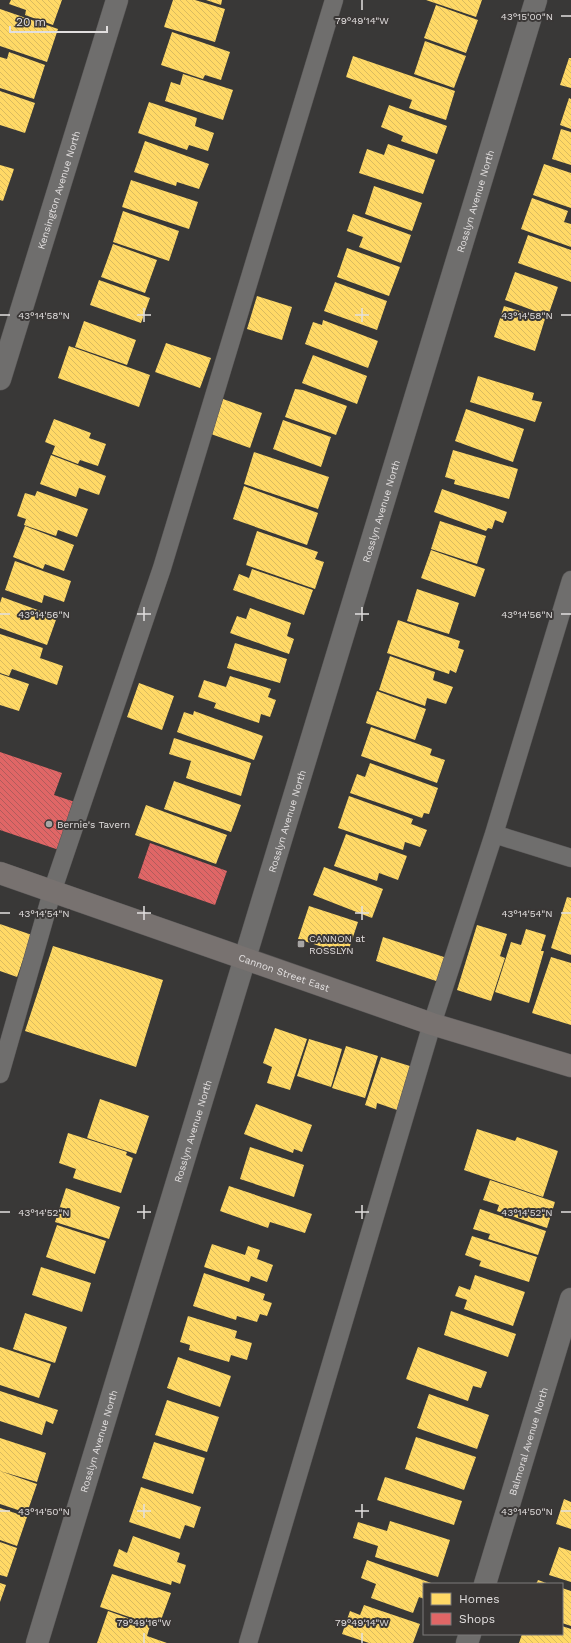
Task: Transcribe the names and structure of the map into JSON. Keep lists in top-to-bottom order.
{
  "streets": {
    "main road": ["Cannon Street East"],
    "street": ["Kensington Avenue North", "Rosslyn Avenue North", "Balmoral Avenue North"]
  },
  "crossings": [
    ["Rosslyn Avenue North", "Cannon Street East"]
  ],
  "places": {
    "other": ["Bernie's Tavern"],
    "transit": ["CANNON at ROSSLYN"]
  },
  "legend": ["Homes", "Shops"],
  "scale_bar": "20 m",
  "coordinates": [
    "43°15'00\"N",
    "79°49'14\"W",
    "43°14'58\"N",
    "43°14'56\"N",
    "43°14'54\"N",
    "43°14'52\"N",
    "43°14'50\"N",
    "79°49'16\"W"
  ]
}
